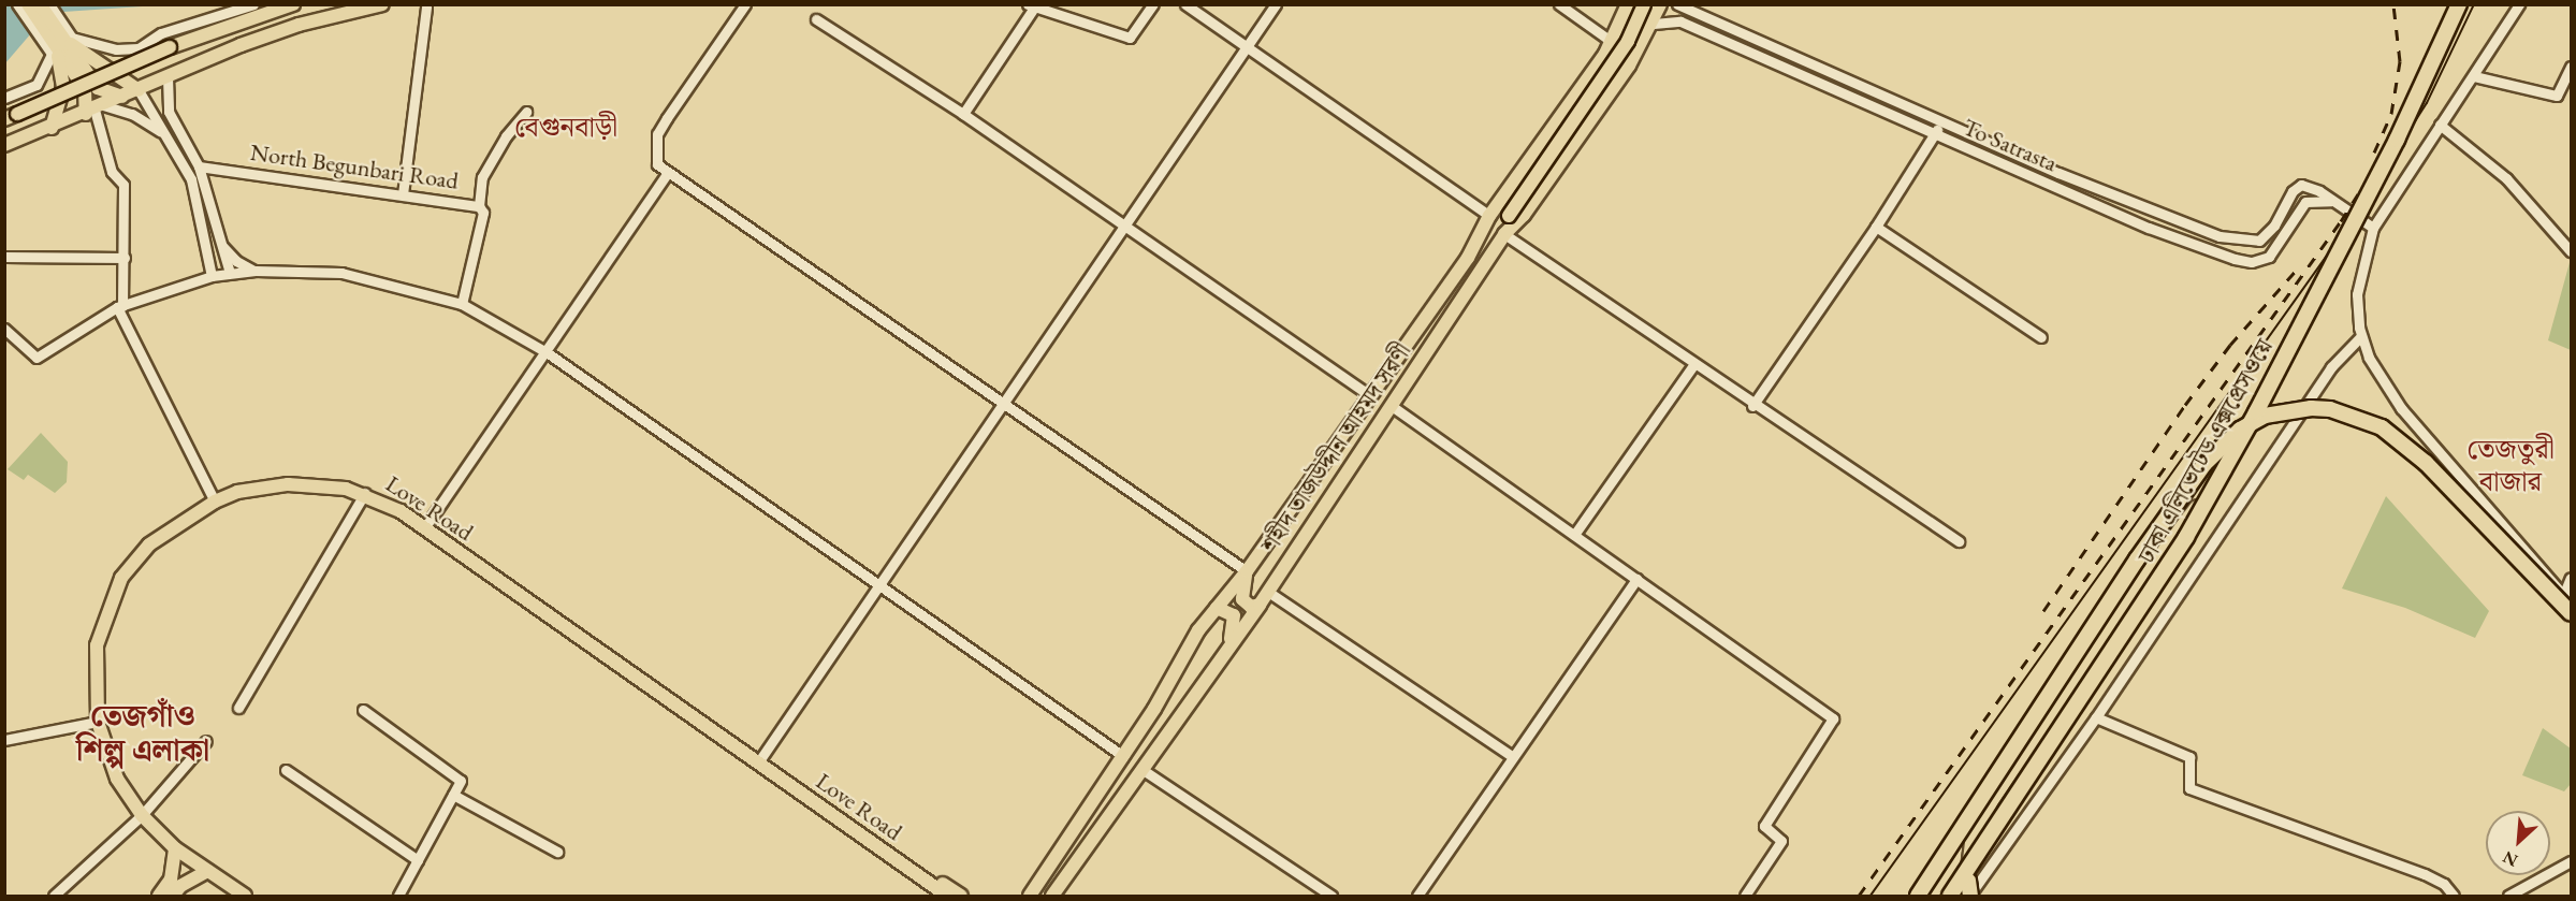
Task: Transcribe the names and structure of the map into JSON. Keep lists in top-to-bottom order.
{
  "streets": {
    "highway": ["ঢাকা এলিভেটেড এক্সপ্রেসওয়ে"],
    "main road": ["শহীদ তাজউদ্দীন আহমদ সরণী", "Love Road"],
    "street": ["To Satrasta", "North Begunbari Road"]
  },
  "crossings": [
    ["To Satrasta", "শহীদ তাজউদ্দীন আহমদ সরণী"]
  ],
  "districts": ["বেগুনবাড়ী", "তেজতুরী বাজার", "তেজগাঁও শিল্প এলাকা"],
  "north": "bottom left"
}
